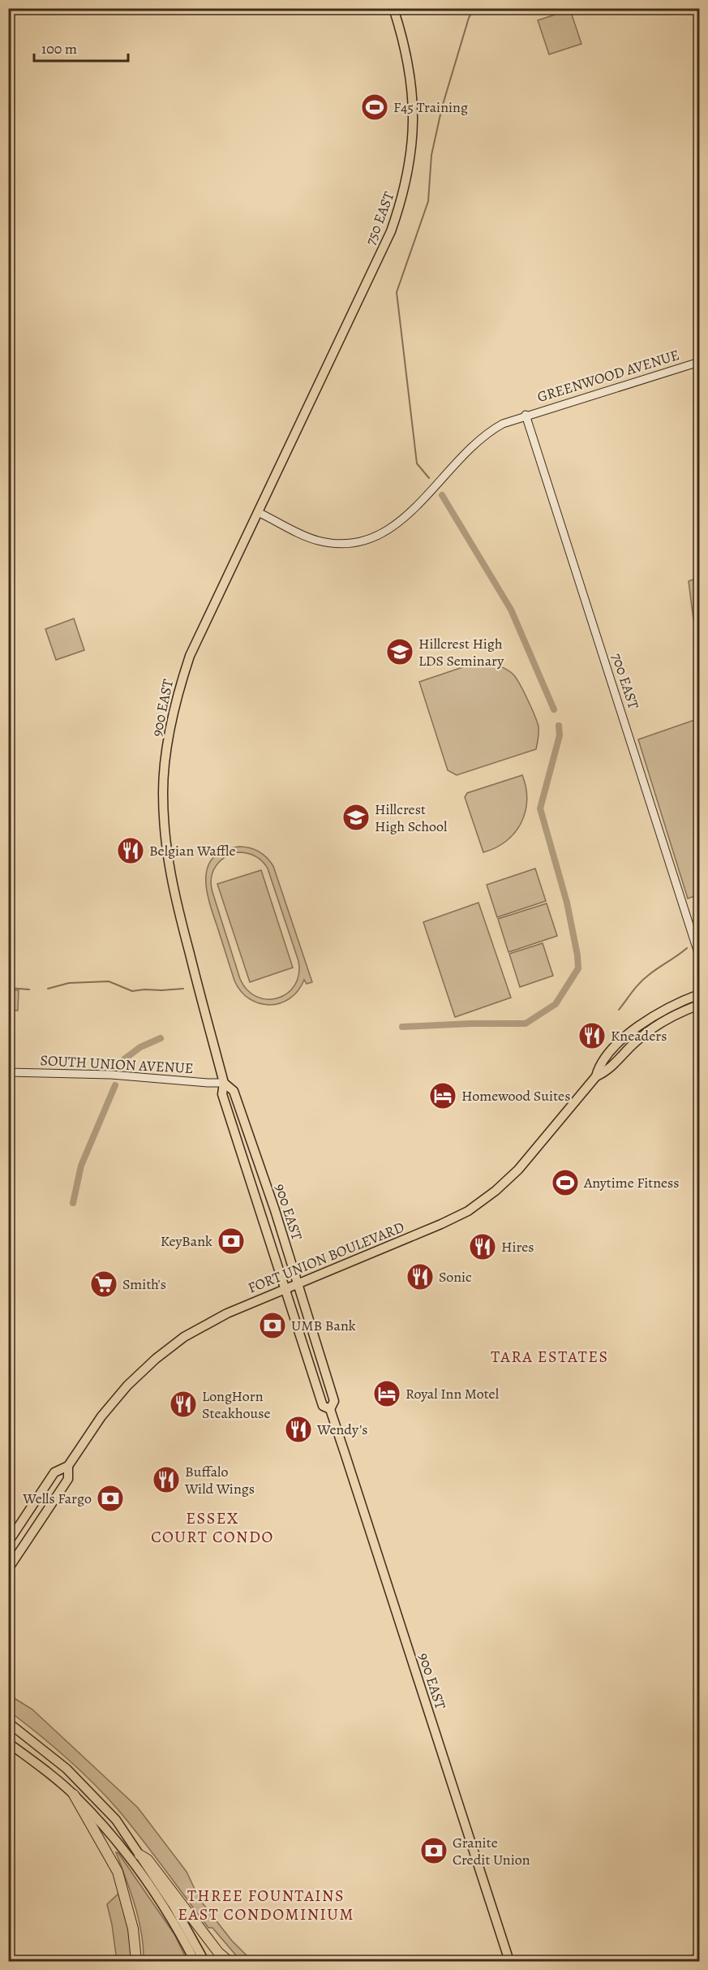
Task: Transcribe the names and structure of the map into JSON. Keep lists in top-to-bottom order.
{
  "streets": {
    "main road": ["750 EAST", "900 EAST", "FORT UNION BOULEVARD"],
    "street": ["GREENWOOD AVENUE", "700 EAST", "SOUTH UNION AVENUE"]
  },
  "crossings": [
    ["750 EAST", "900 EAST"],
    ["GREENWOOD AVENUE", "700 EAST"],
    ["GREENWOOD AVENUE", "900 EAST"],
    ["900 EAST", "SOUTH UNION AVENUE"],
    ["900 EAST", "FORT UNION BOULEVARD"]
  ],
  "districts": ["TARA ESTATES", "ESSEX COURT CONDO", "THREE FOUNTAINS EAST CONDOMINIUM"],
  "places": {
    "sports": ["F45 Training", "Anytime Fitness"],
    "school or university": ["Hillcrest High LDS Seminary", "Hillcrest High School"],
    "restaurant": [
      "Belgian Waffle",
      "Kneaders",
      "Hires",
      "Sonic",
      "LongHorn Steakhouse",
      "Wendy's",
      "Buffalo Wild Wings"
    ],
    "hotel": ["Homewood Suites", "Royal Inn Motel"],
    "bank": [
      "KeyBank",
      "UMB Bank",
      "Wells Fargo",
      "Granite Credit Union"
    ],
    "supermarket": ["Smith's"]
  },
  "scale_bar": "100 m"
}
